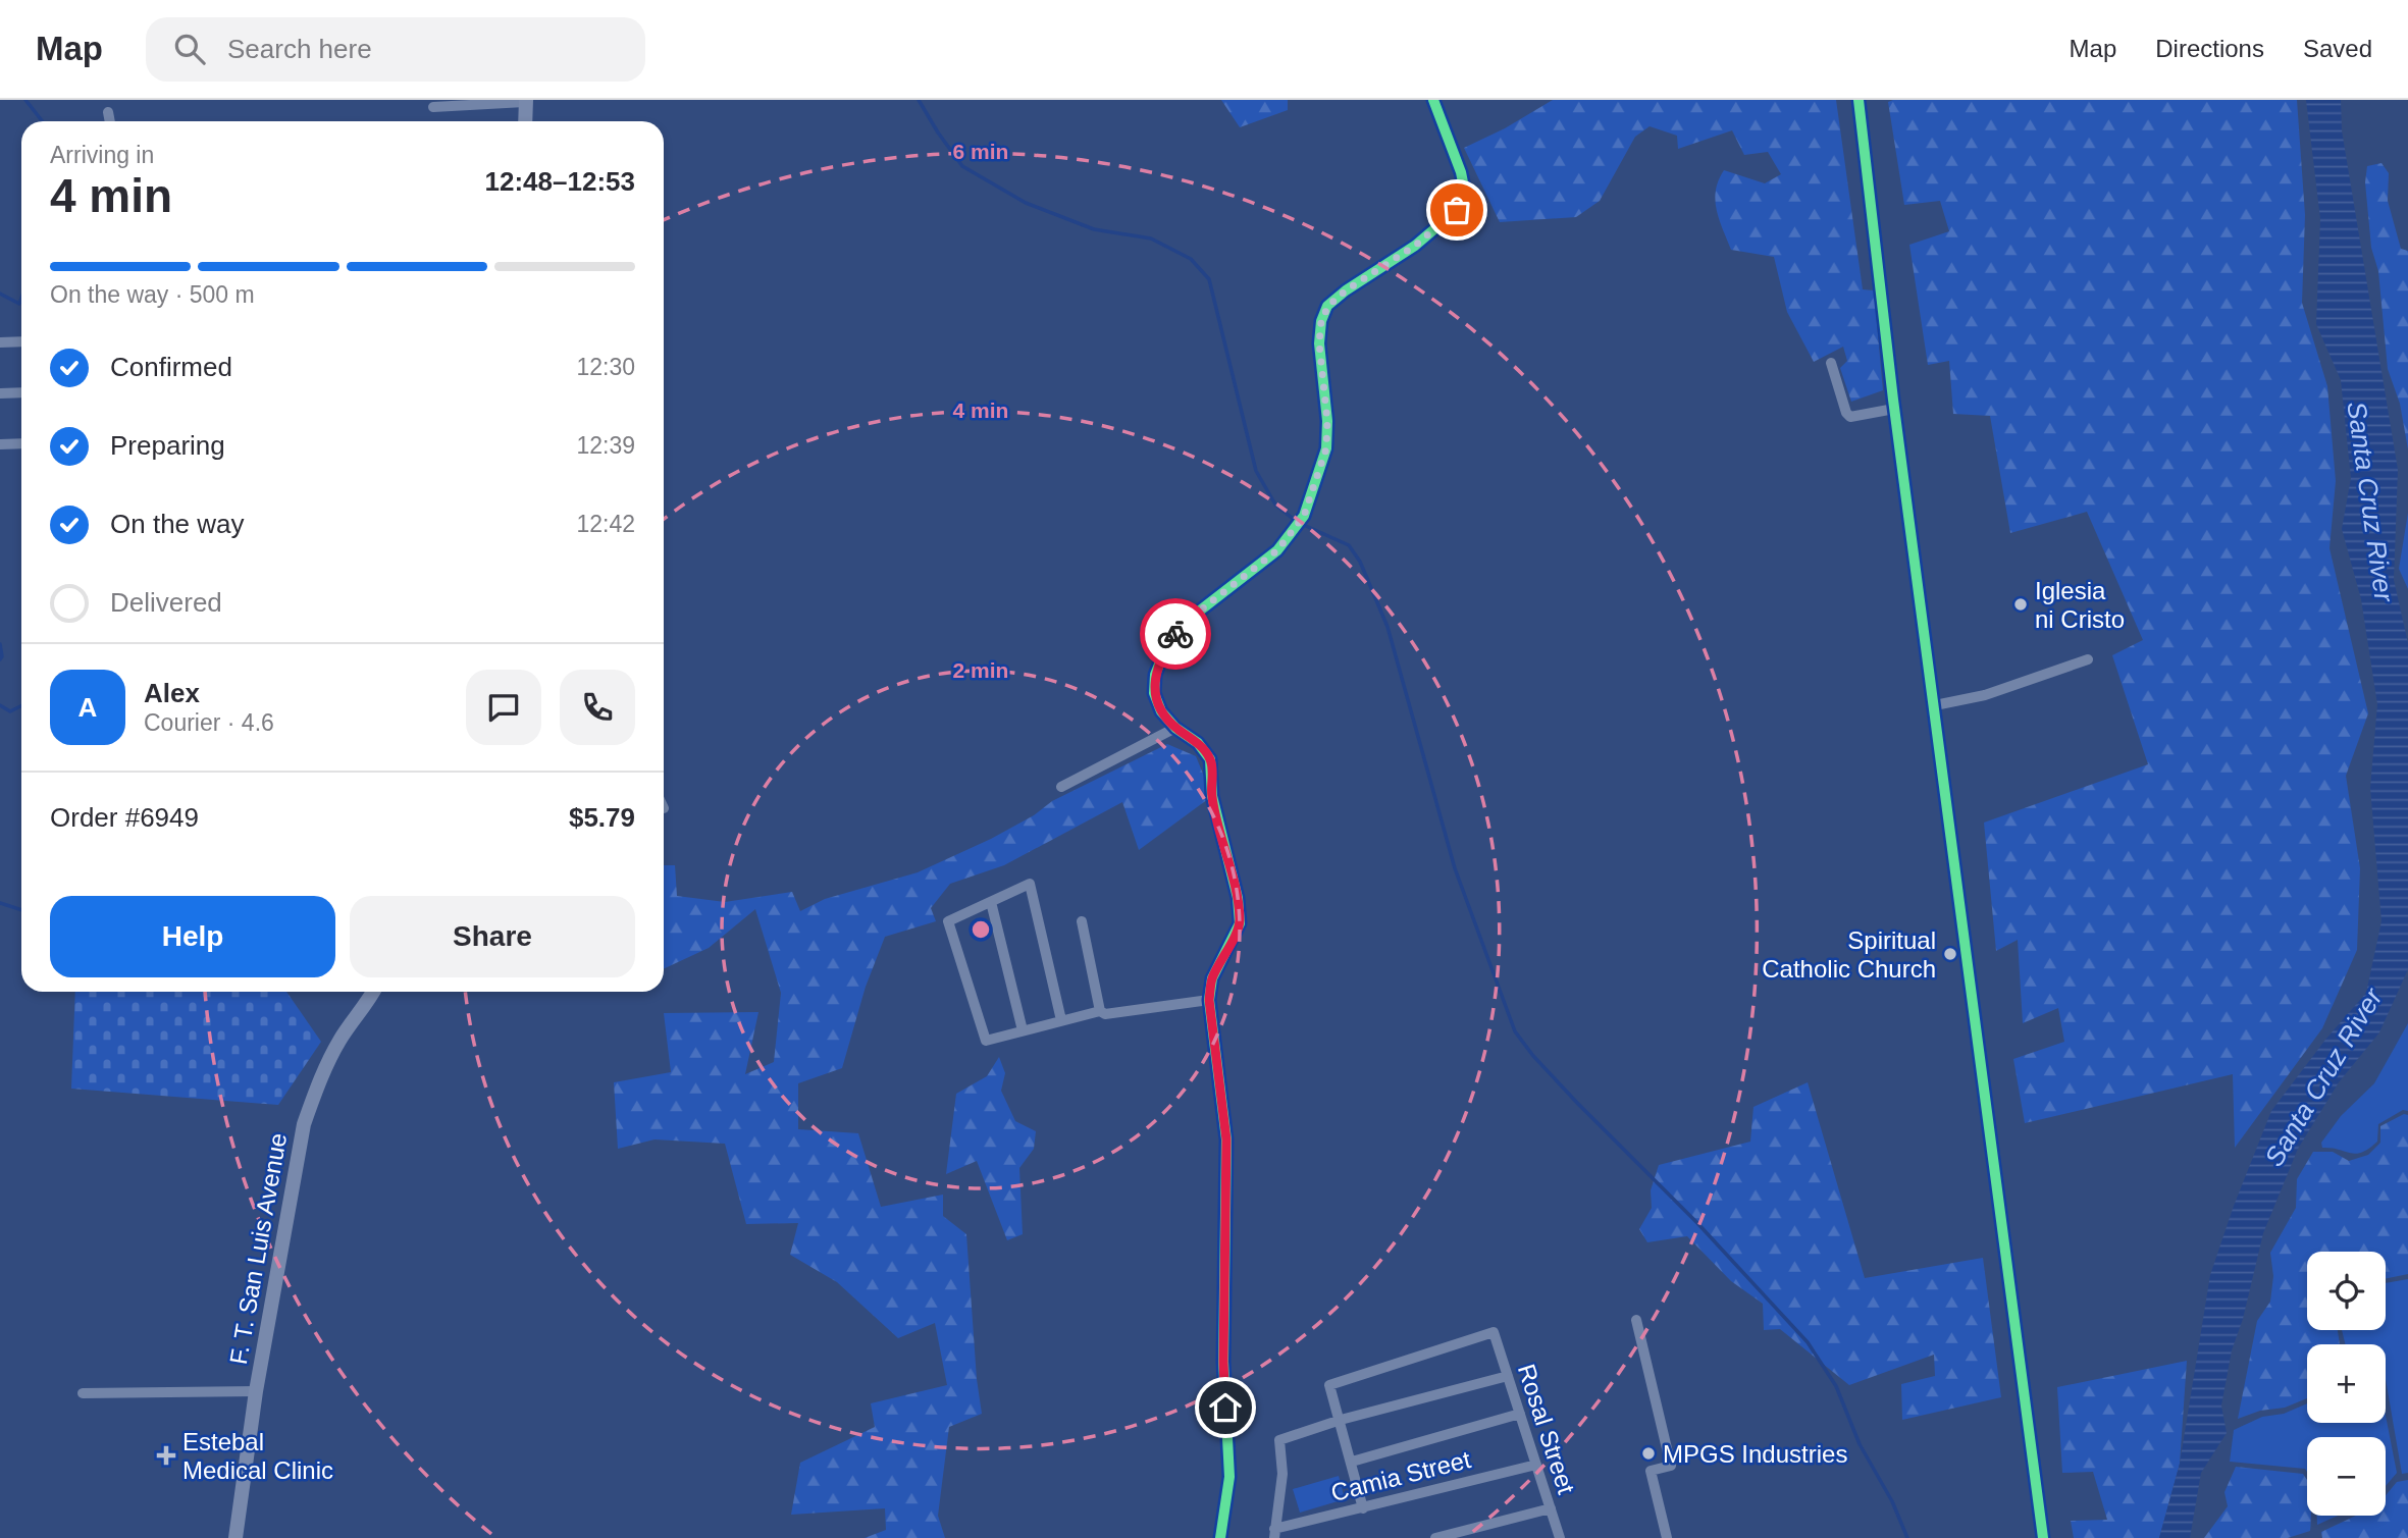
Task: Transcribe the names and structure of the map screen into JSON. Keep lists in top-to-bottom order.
{
  "streets": {
    "main road": ["F. T. San Luis Avenue"],
    "street": ["Rosal Street", "Camia Street"]
  },
  "crossings": [
    ["Rosal Street", "Camia Street"]
  ],
  "water": ["Santa Cruz River"],
  "places": {
    "other": ["Iglesia ni Cristo", "Spiritual Catholic Church", "MPGS Industries"],
    "health": ["Estebal Medical Clinic"]
  },
  "page": {
    "header": "Map",
    "search": "Search here",
    "nav": ["Map", "Directions", "Saved"],
    "heading": ["4 min", "Arriving in", "12:48–12:53"],
    "panel": [
      "Alex",
      "Courier · 4.6",
      "Order #6949",
      "$5.79"
    ],
    "bar": "On the way · 500 m",
    "list": [
      ["Confirmed", "12:30"],
      ["Preparing", "12:39"],
      ["On the way", "12:42"],
      "Delivered"
    ],
    "round": "A",
    "buttons": ["Help", "Share"],
    "map_buttons": ["+", "−"]
  },
  "rings": ["6 min", "4 min", "2 min"]
}
